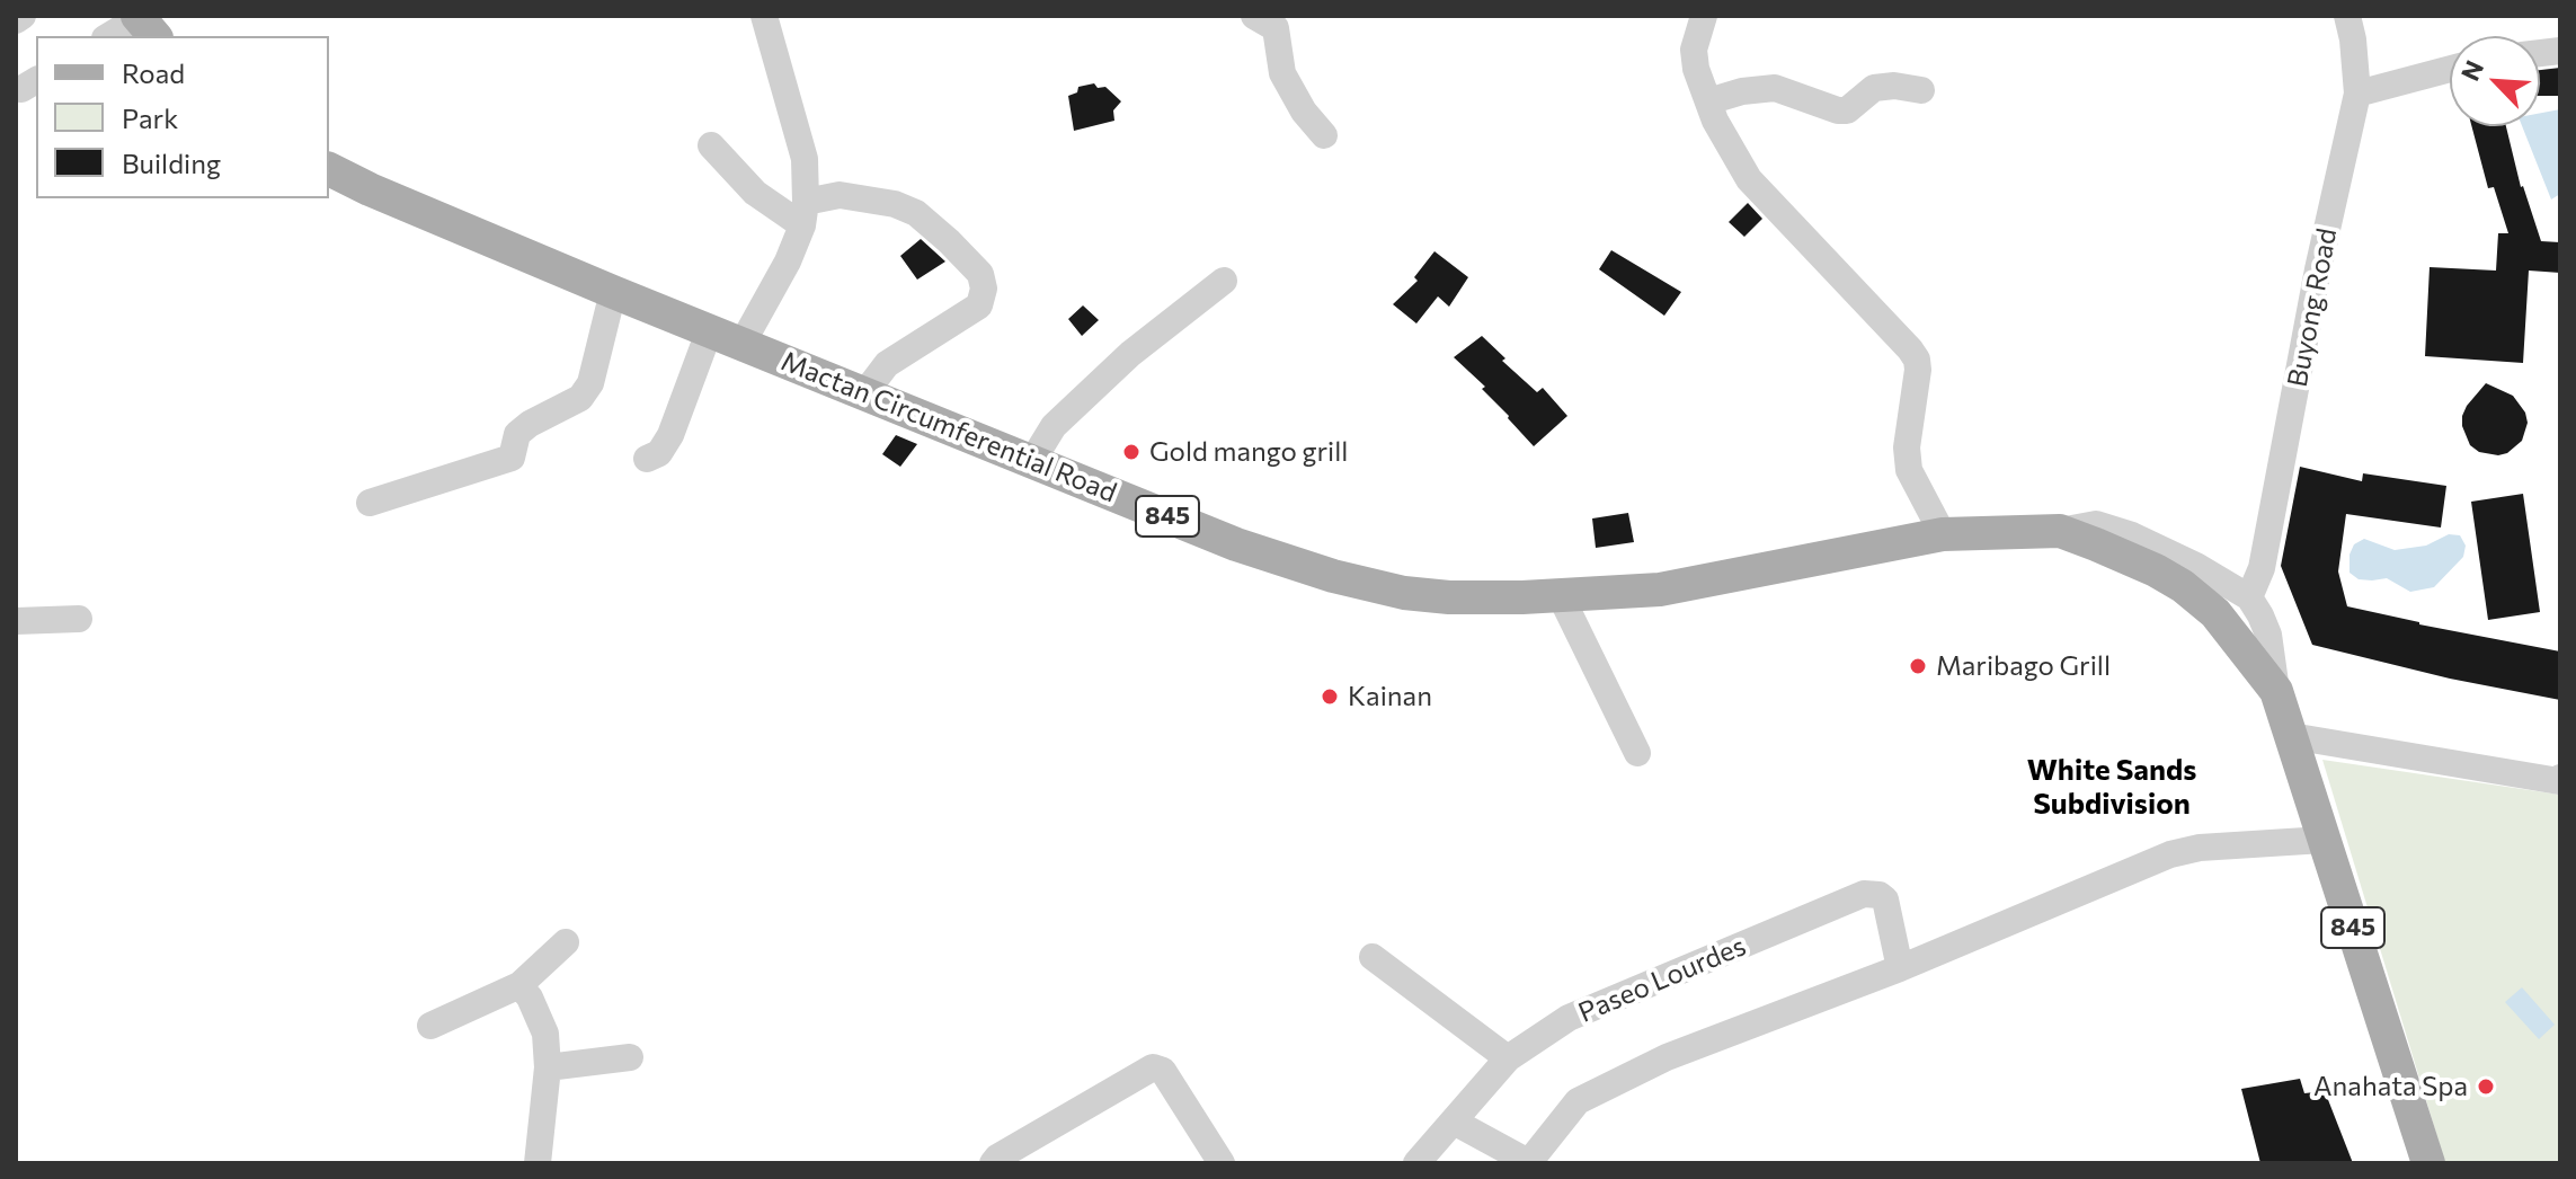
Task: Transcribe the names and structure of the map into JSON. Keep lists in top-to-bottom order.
{
  "streets": {
    "main road": ["Mactan Circumferential Road", "845"],
    "street": ["Buyong Road", "Paseo Lourdes"]
  },
  "districts": ["White Sands Subdivision"],
  "places": [
    "Gold mango grill",
    "Maribago Grill",
    "Kainan",
    "Anahata Spa"
  ],
  "legend": ["Road", "Park", "Building"],
  "north": "top left"
}
